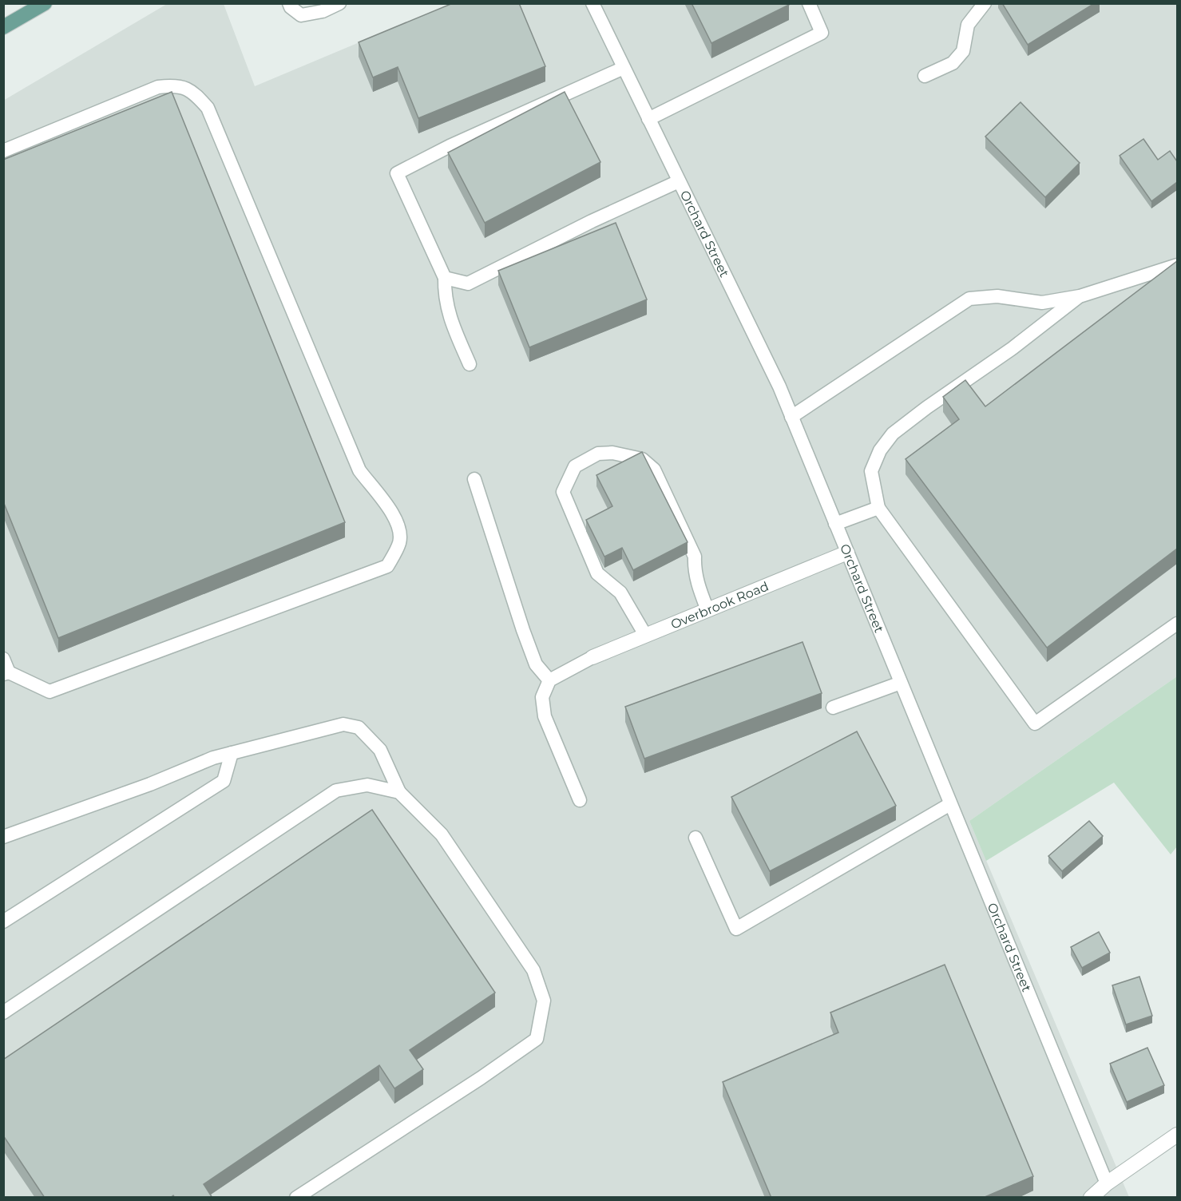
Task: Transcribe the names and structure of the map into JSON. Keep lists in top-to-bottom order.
{
  "streets": {
    "street": ["Overbrook Road"],
    "lane": ["Orchard Street"]
  },
  "crossings": [
    ["Orchard Street", "Overbrook Road"]
  ]
}
